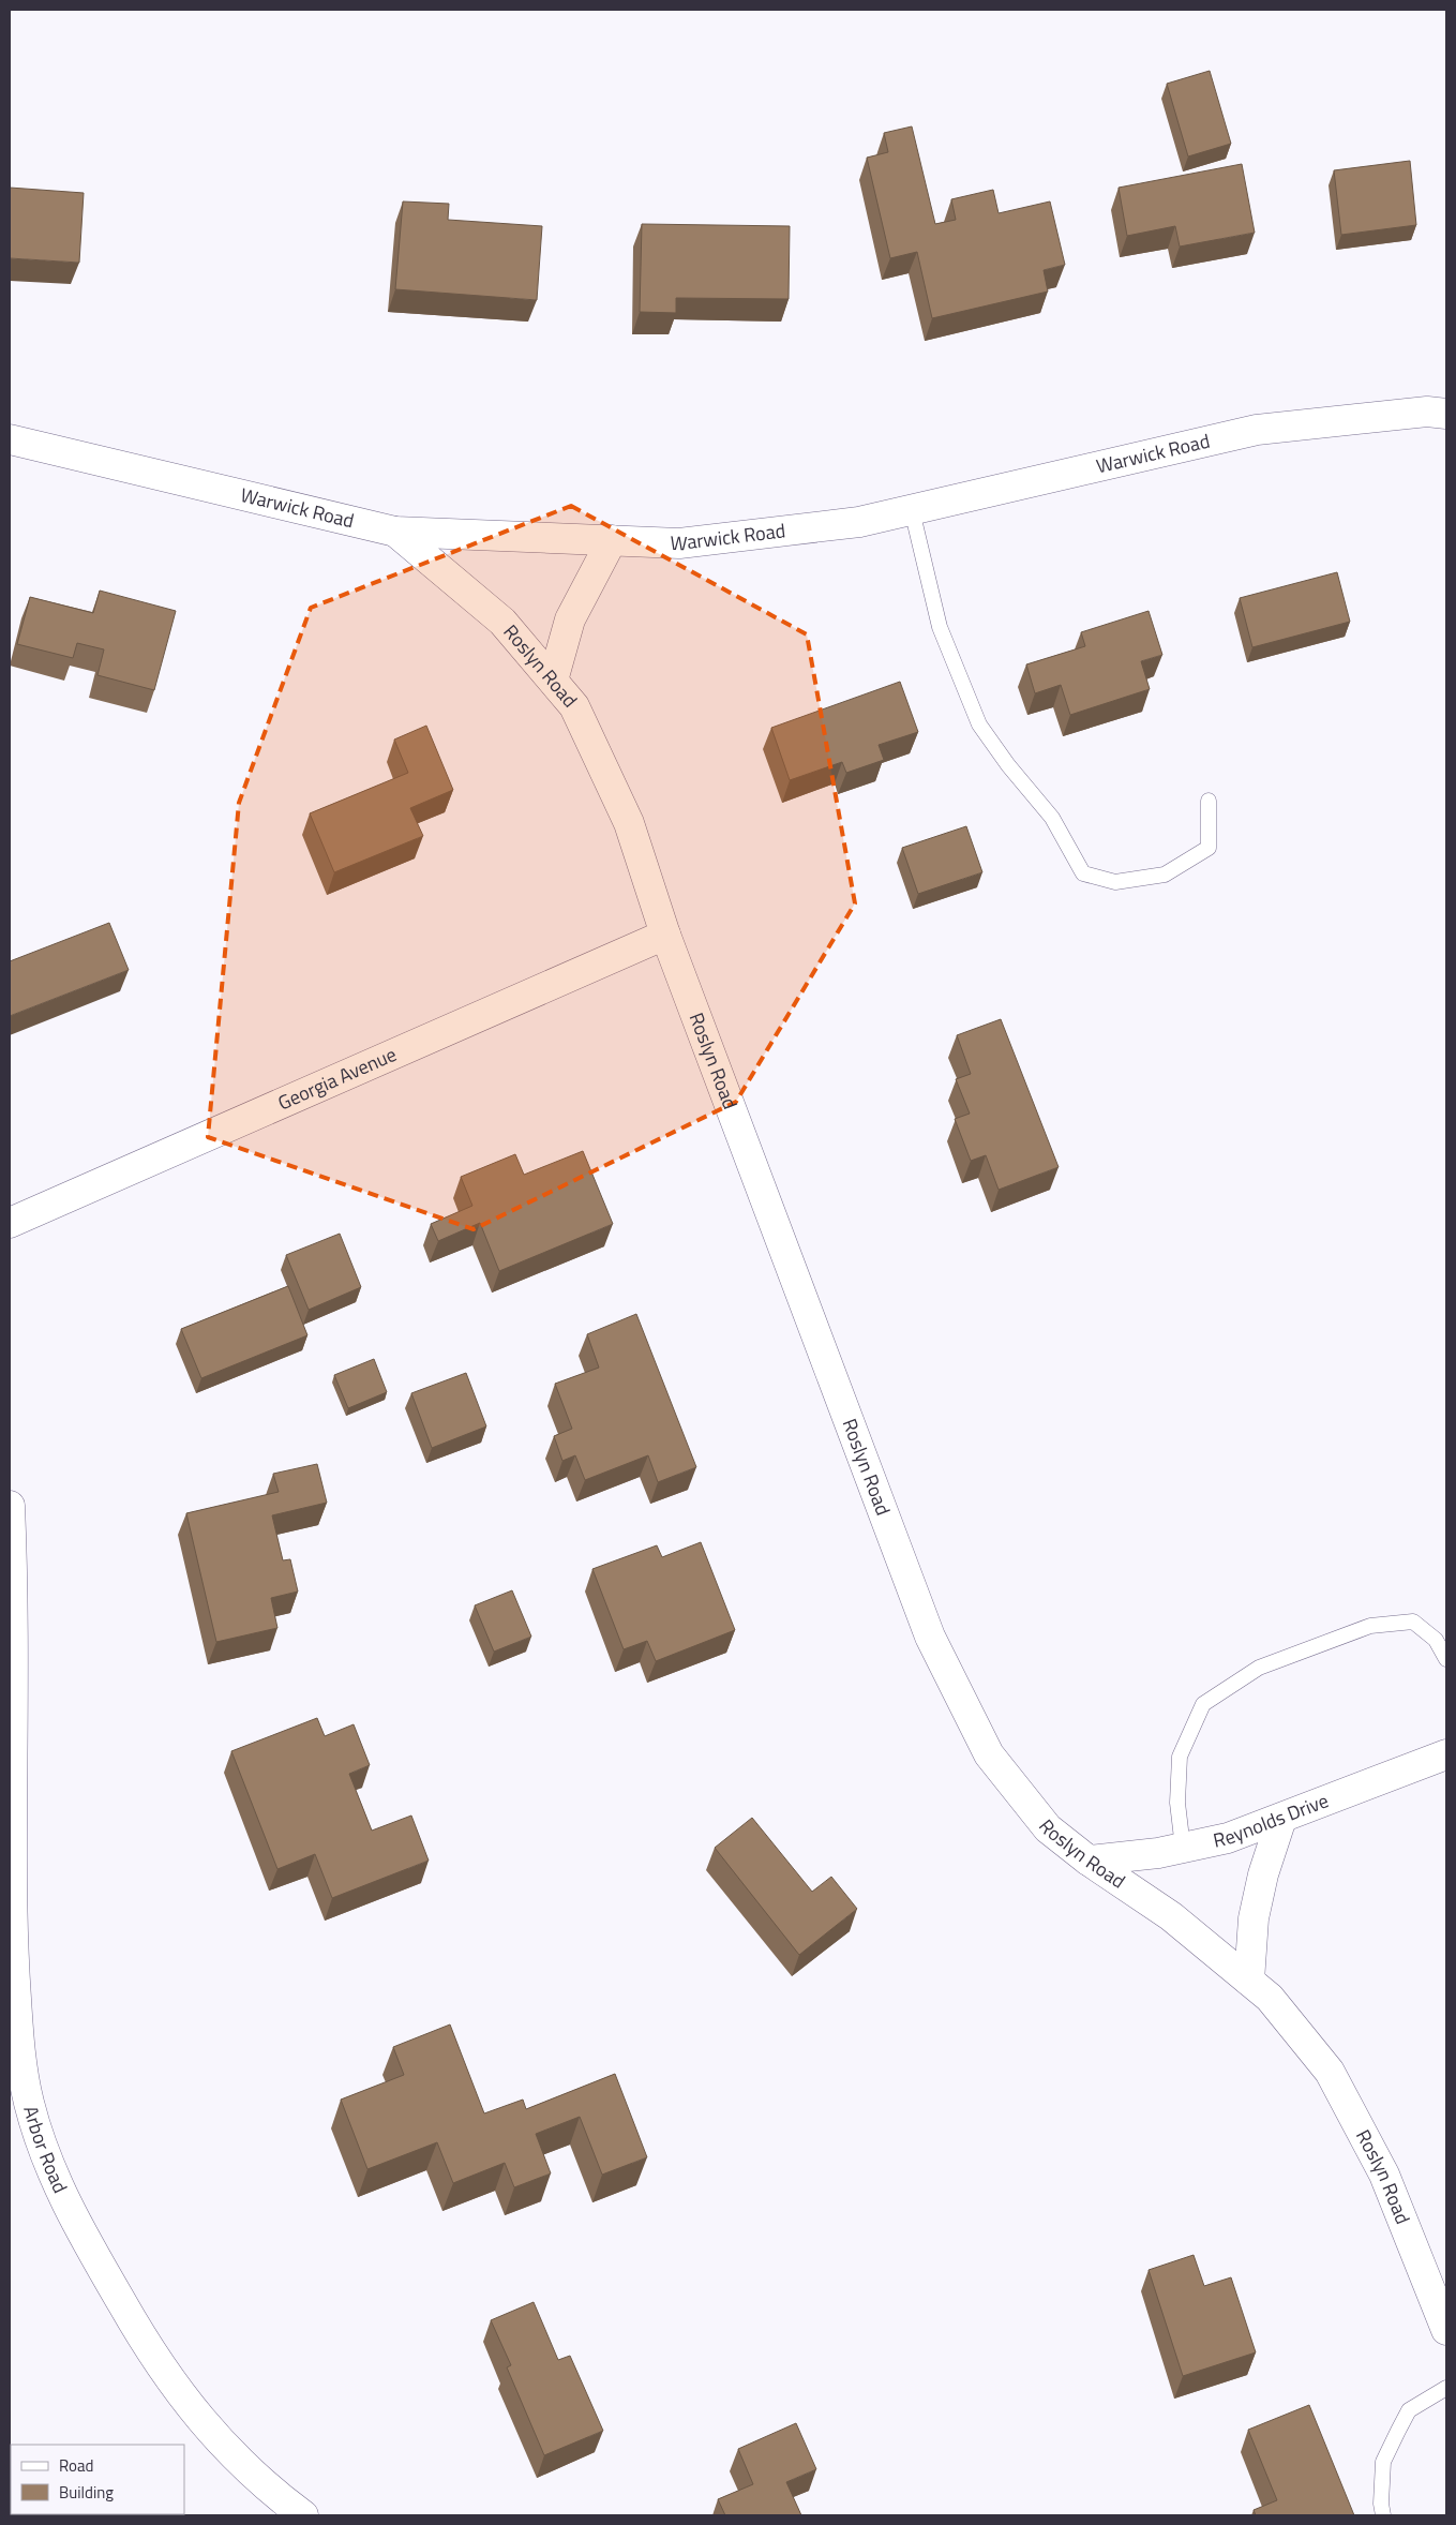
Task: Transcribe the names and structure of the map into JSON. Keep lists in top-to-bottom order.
{
  "streets": {
    "street": [
      "Warwick Road",
      "Roslyn Road",
      "Georgia Avenue",
      "Reynolds Drive",
      "Arbor Road"
    ]
  },
  "crossings": [
    ["Warwick Road", "Roslyn Road"],
    ["Roslyn Road", "Georgia Avenue"],
    ["Roslyn Road", "Reynolds Drive"]
  ],
  "legend": ["Road", "Building"]
}
